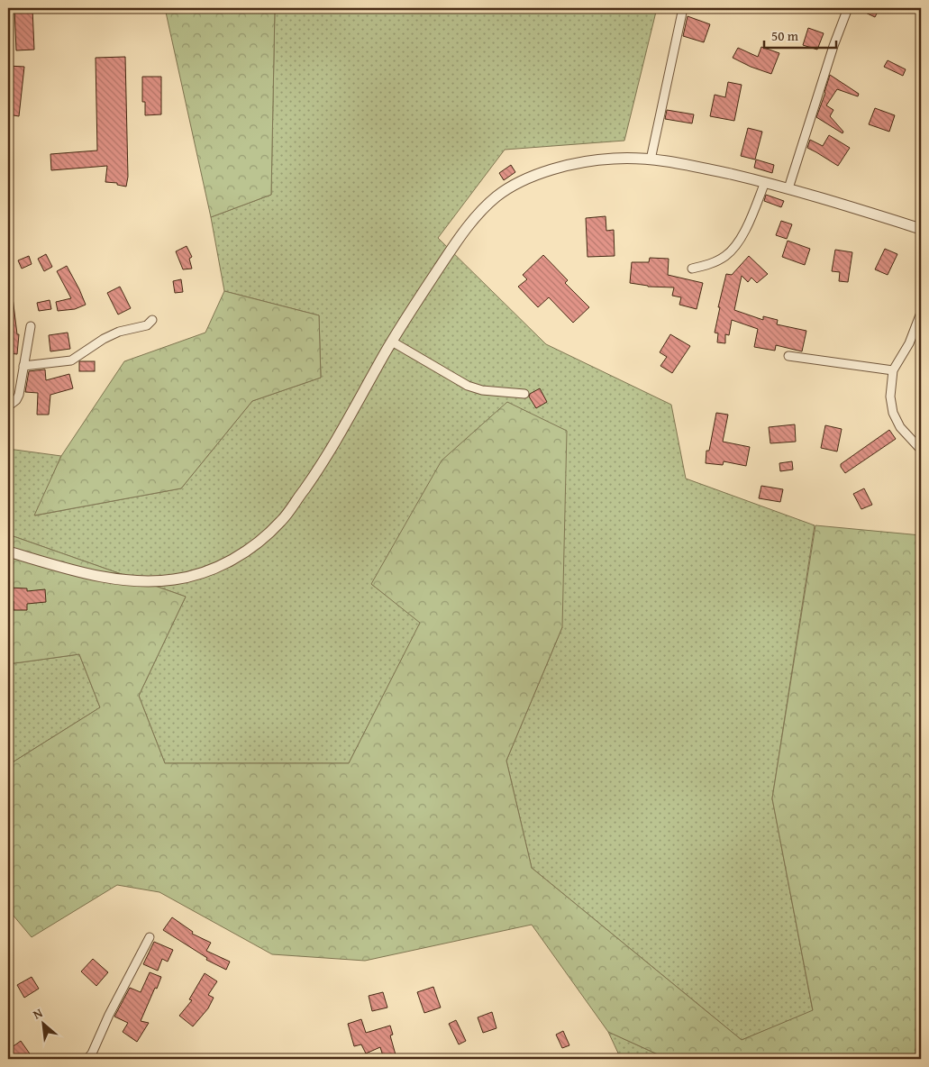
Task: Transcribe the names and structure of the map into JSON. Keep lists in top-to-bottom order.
{
  "scale_bar": "50 m",
  "north": "top left"
}
